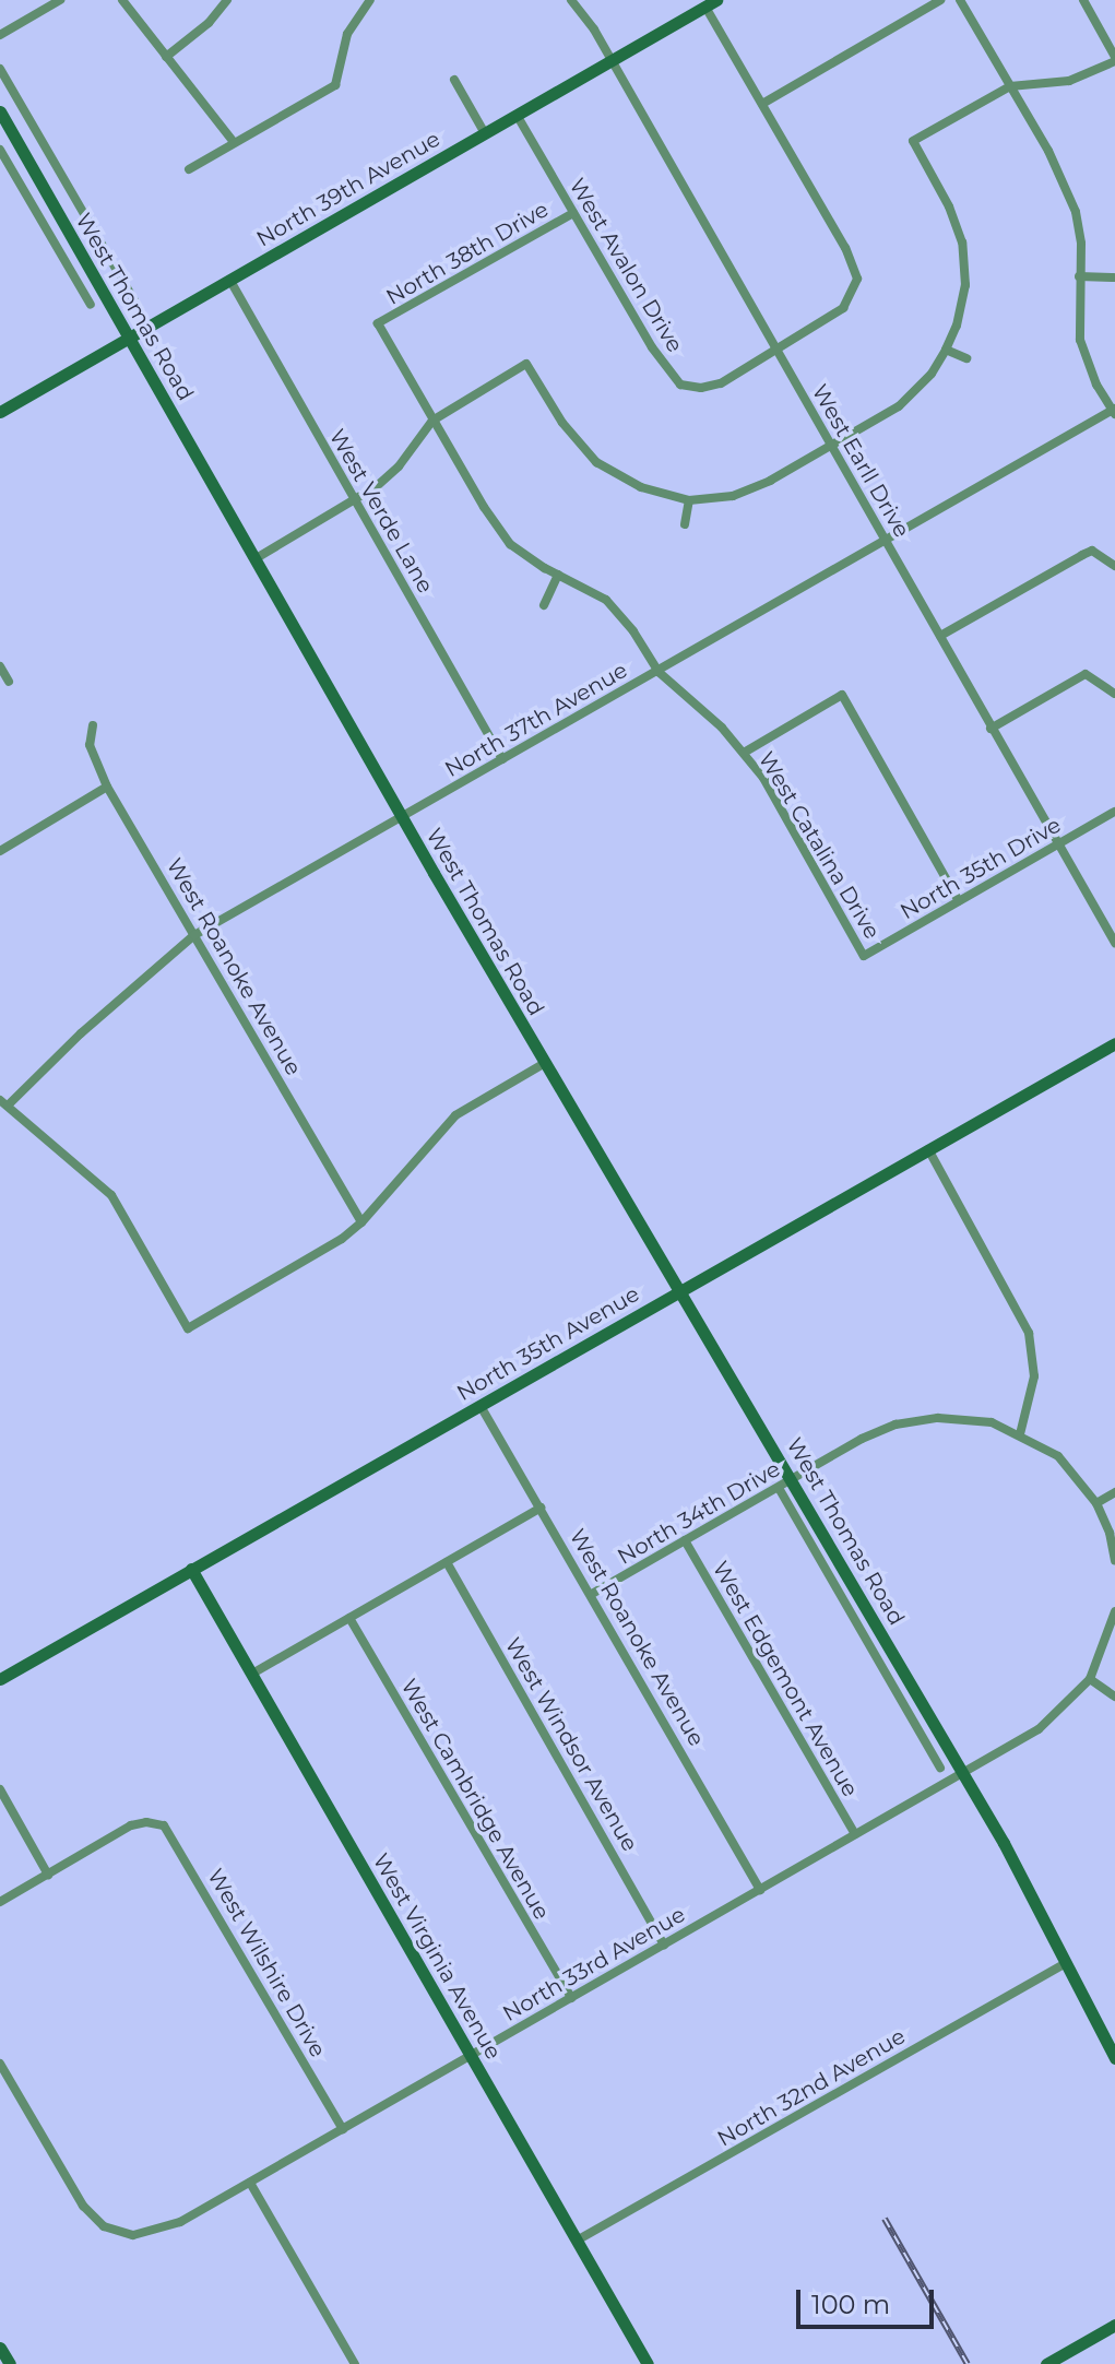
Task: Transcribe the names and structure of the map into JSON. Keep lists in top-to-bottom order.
{
  "streets": {
    "main road": [
      "North 39th Avenue",
      "West Thomas Road",
      "North 35th Avenue",
      "West Virginia Avenue"
    ],
    "street": [
      "North 38th Drive",
      "West Avalon Drive",
      "West Earll Drive",
      "West Verde Lane",
      "North 37th Avenue",
      "West Catalina Drive",
      "North 35th Drive",
      "West Roanoke Avenue",
      "North 34th Drive",
      "West Edgemont Avenue",
      "West Windsor Avenue",
      "West Cambridge Avenue",
      "West Wilshire Drive",
      "North 33rd Avenue",
      "North 32nd Avenue"
    ]
  },
  "crossings": [
    ["North 39th Avenue", "West Avalon Drive"],
    ["North 39th Avenue", "West Thomas Road"],
    ["North 39th Avenue", "West Earll Drive"],
    ["North 39th Avenue", "West Verde Lane"],
    ["North 38th Drive", "West Avalon Drive"],
    ["North 38th Drive", "West Catalina Drive"],
    ["West Avalon Drive", "West Earll Drive"],
    ["West Thomas Road", "North 37th Avenue"],
    ["West Thomas Road", "North 35th Avenue"],
    ["West Thomas Road", "North 34th Drive"],
    ["West Thomas Road", "North 33rd Avenue"],
    ["West Thomas Road", "North 32nd Avenue"],
    ["West Earll Drive", "North 37th Avenue"],
    ["West Earll Drive", "North 35th Drive"],
    ["West Verde Lane", "North 37th Avenue"],
    ["North 37th Avenue", "West Catalina Drive"],
    ["North 37th Avenue", "West Roanoke Avenue"],
    ["West Catalina Drive", "North 35th Drive"],
    ["West Roanoke Avenue", "North 35th Avenue"],
    ["West Roanoke Avenue", "North 34th Drive"],
    ["West Roanoke Avenue", "North 33rd Avenue"],
    ["North 35th Avenue", "West Virginia Avenue"],
    ["North 34th Drive", "West Edgemont Avenue"],
    ["West Edgemont Avenue", "North 33rd Avenue"],
    ["West Windsor Avenue", "North 33rd Avenue"],
    ["West Cambridge Avenue", "North 33rd Avenue"],
    ["West Virginia Avenue", "North 33rd Avenue"],
    ["West Virginia Avenue", "North 32nd Avenue"],
    ["West Wilshire Drive", "North 33rd Avenue"]
  ],
  "scale_bar": "100 m"
}
